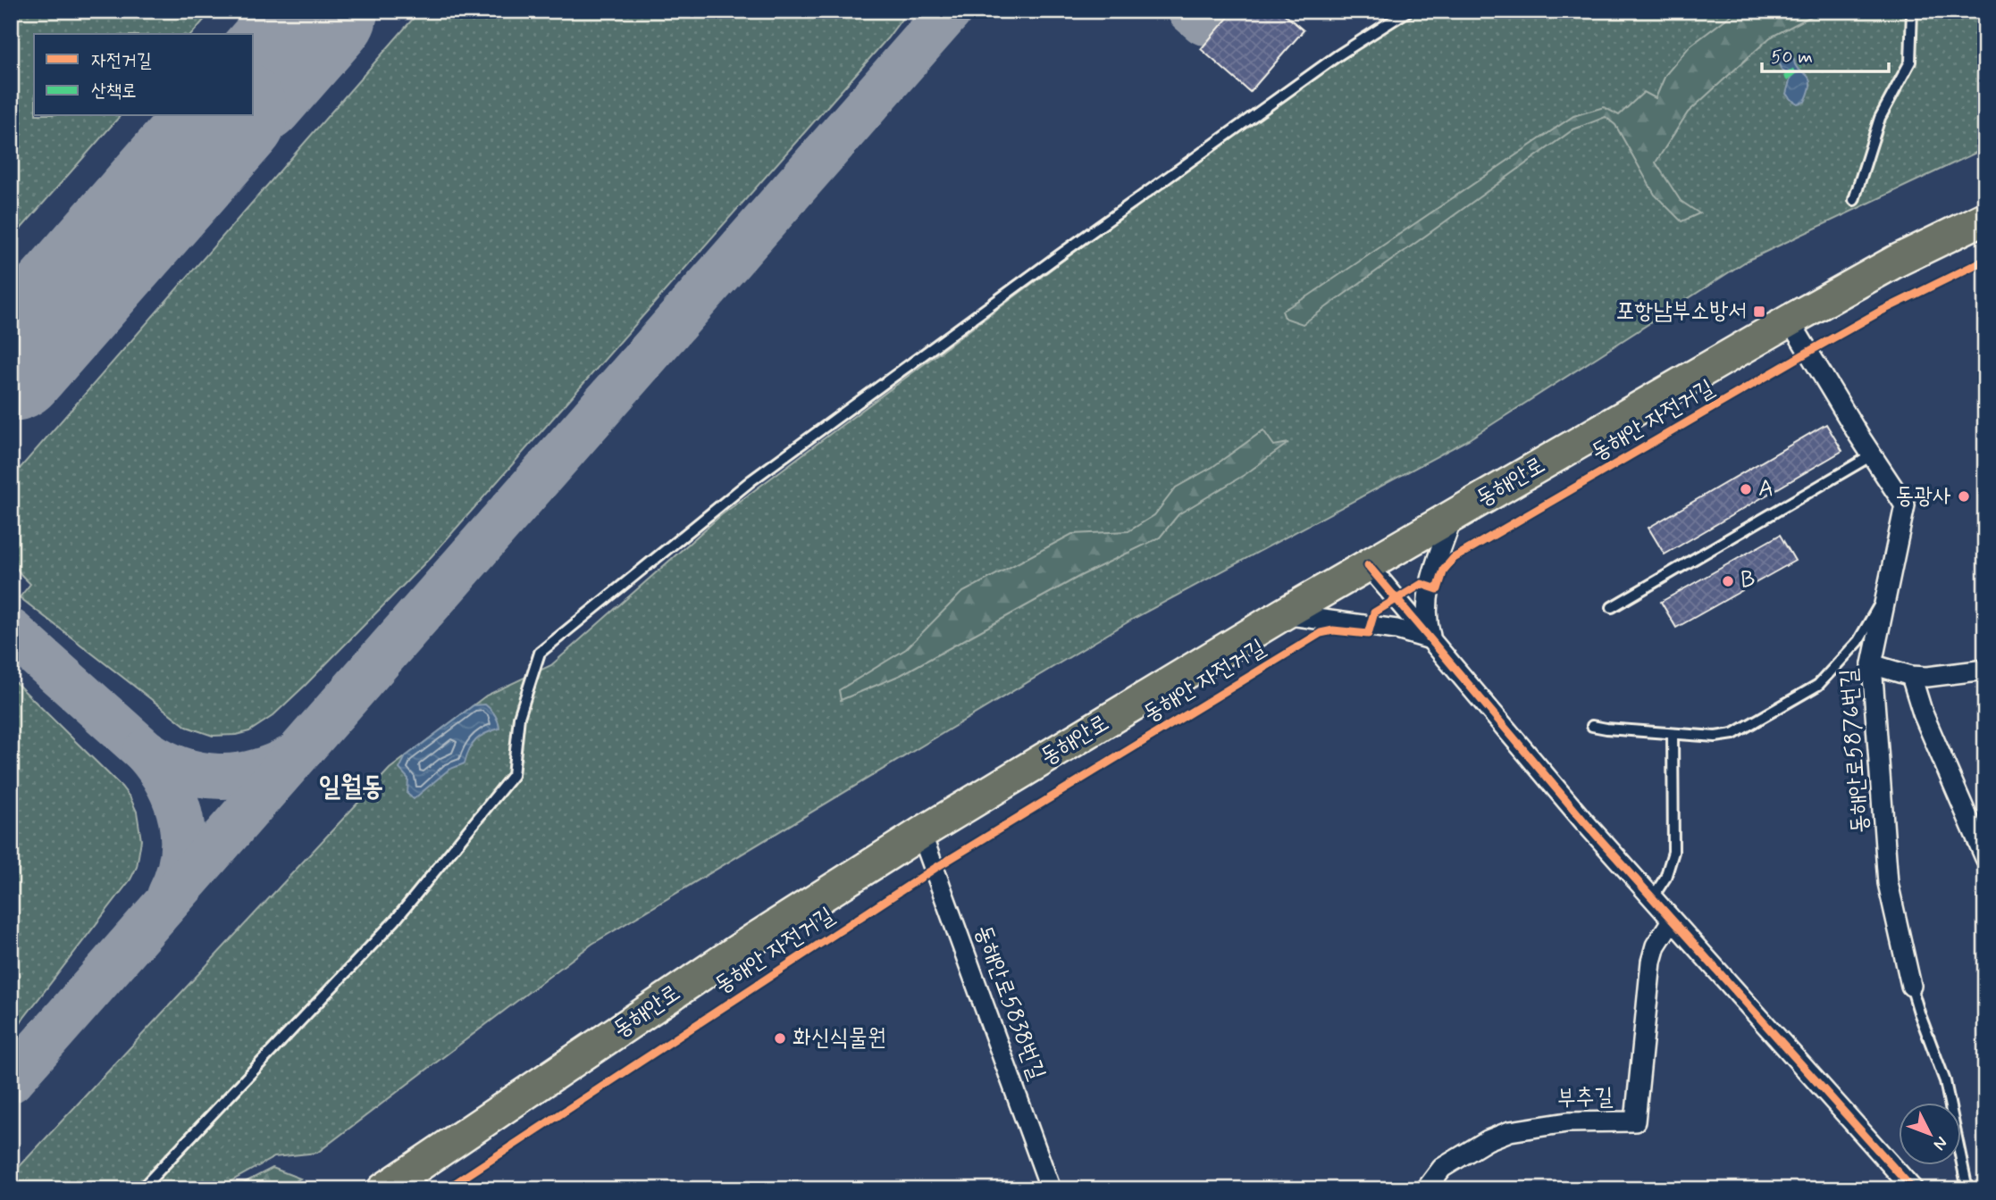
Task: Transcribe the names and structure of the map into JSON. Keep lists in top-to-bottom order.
{
  "streets": {
    "main road": ["동해안로"],
    "street": ["동해안로5876번길", "동해안로5838번길", "부추길"],
    "cycle path": ["동해안 자전거길"]
  },
  "crossings": [
    ["동해안로", "동해안로5876번길"],
    ["동해안로", "동해안로5838번길"]
  ],
  "districts": ["일월동"],
  "places": {
    "transit": ["포항남부소방서"],
    "other": [
      "A",
      "동광사",
      "B",
      "화신식물원"
    ]
  },
  "legend": ["자전거길", "산책로"],
  "scale_bar": "50 m",
  "north": "bottom right"
}
